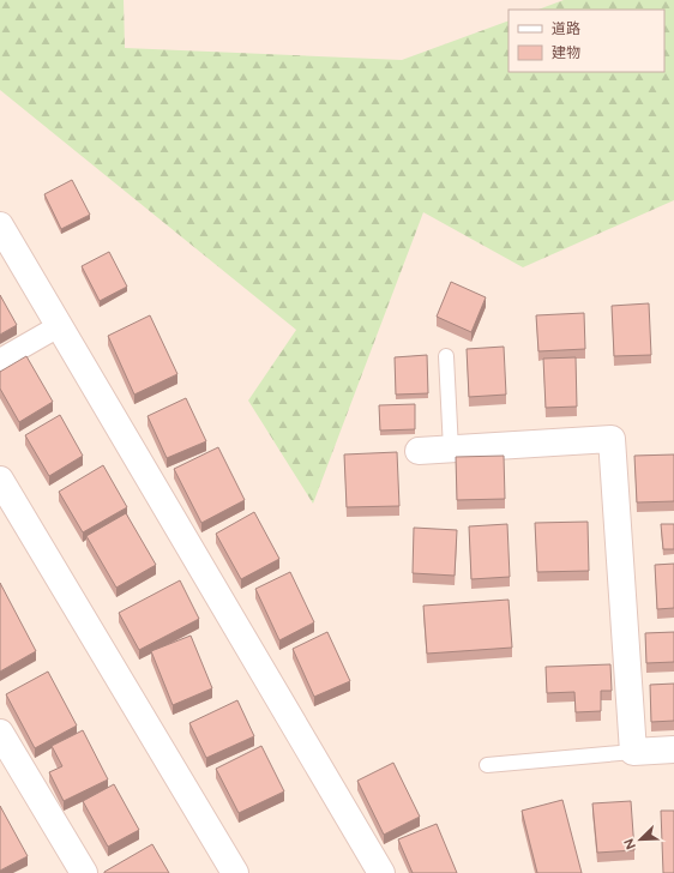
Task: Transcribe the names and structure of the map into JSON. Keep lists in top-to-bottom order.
{
  "legend": ["道路", "建物"],
  "north": "bottom left"
}
